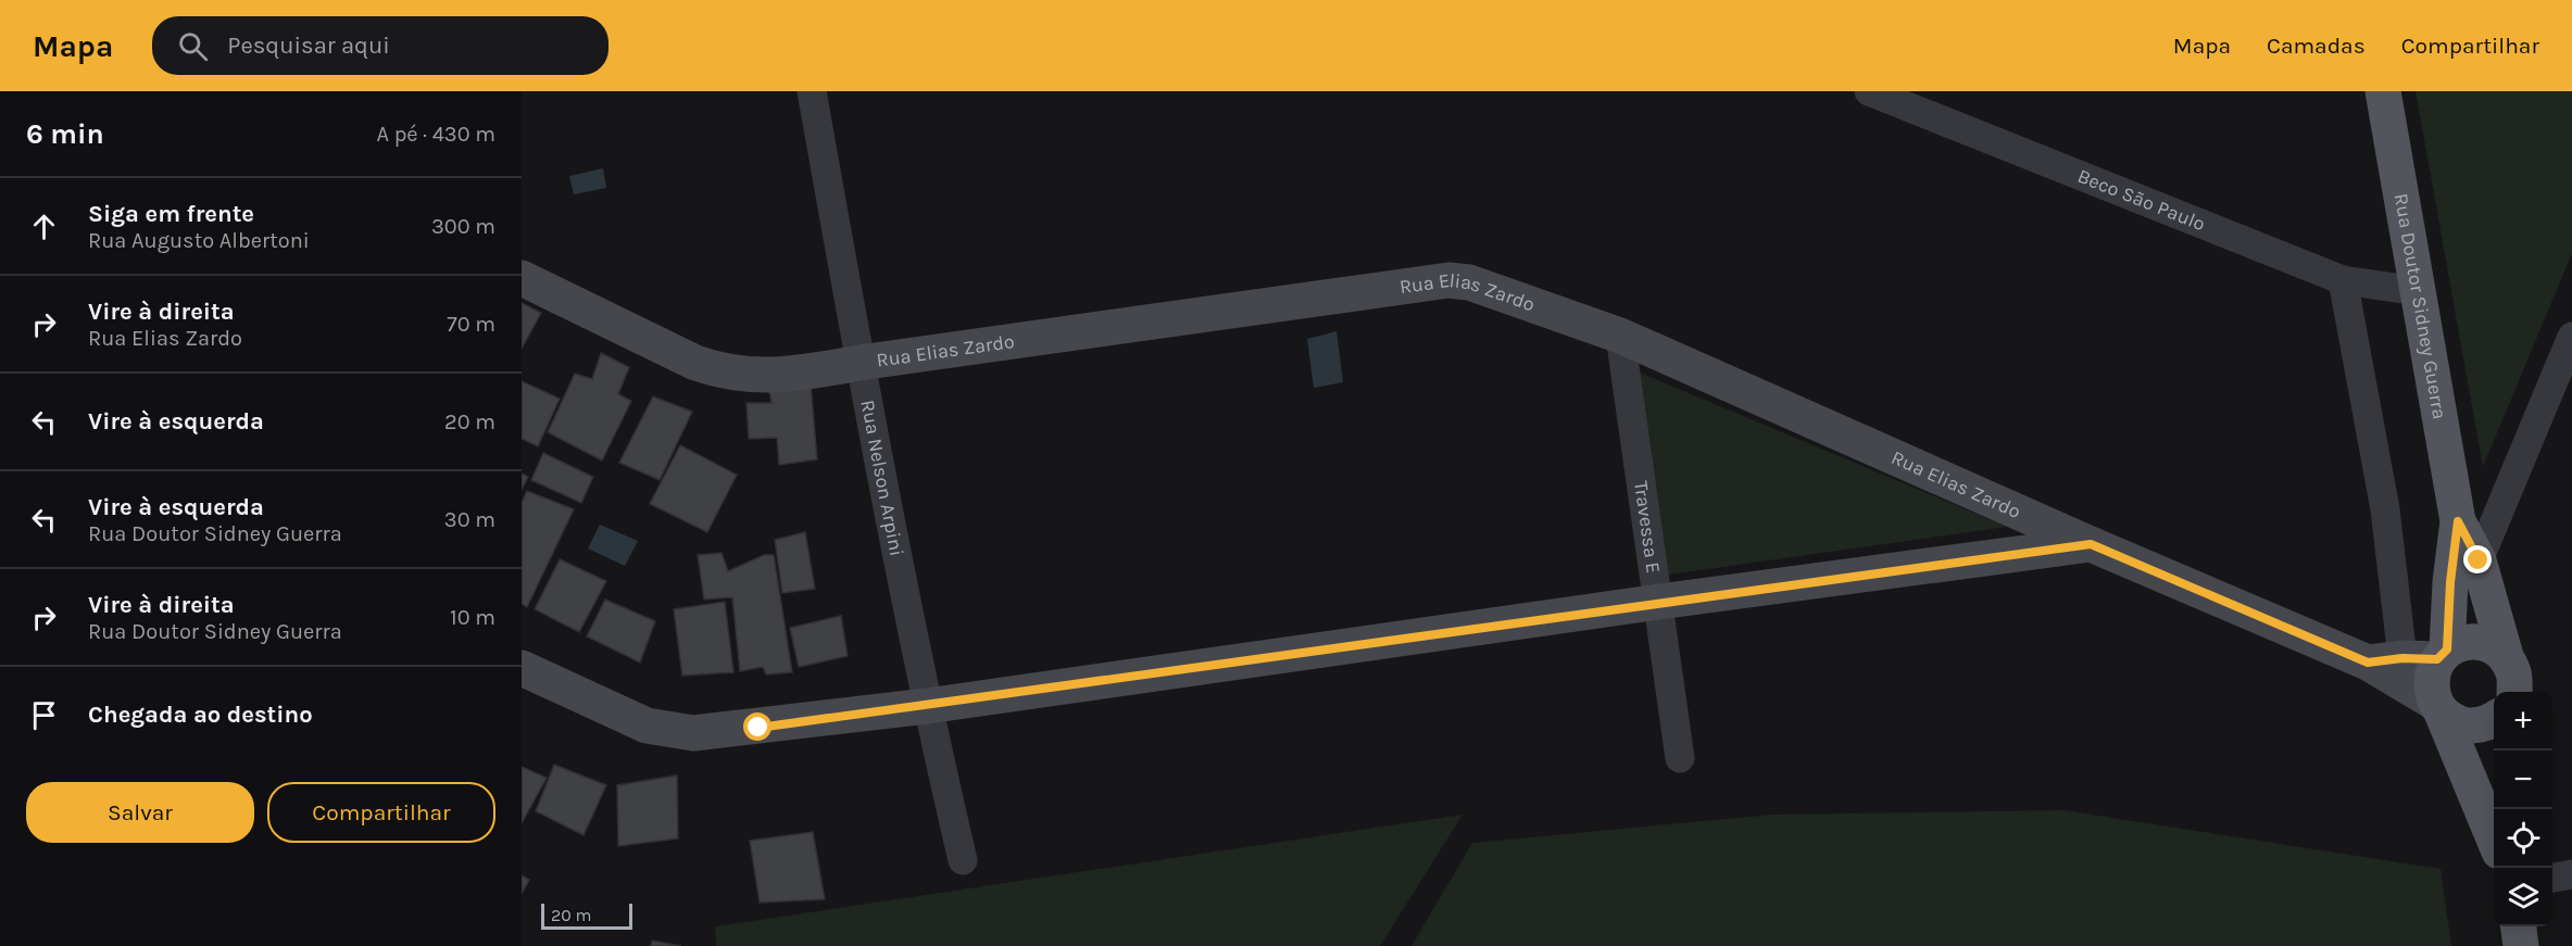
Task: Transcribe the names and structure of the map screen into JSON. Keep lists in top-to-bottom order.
{
  "streets": {
    "main road": ["Rua Doutor Sidney Guerra"],
    "street": [
      "Beco São Paulo",
      "Rua Elias Zardo",
      "Rua Nelson Arpini",
      "Travessa E"
    ]
  },
  "crossings": [
    ["Beco São Paulo", "Rua Doutor Sidney Guerra"],
    ["Rua Elias Zardo", "Rua Nelson Arpini"],
    ["Rua Elias Zardo", "Travessa E"]
  ],
  "scale_bar": "20 m",
  "page": {
    "header": "Mapa",
    "search": "Pesquisar aqui",
    "nav": ["Mapa", "Camadas", "Compartilhar"],
    "heading": ["6 min", "A pé · 430 m"],
    "list": [
      ["Siga em frente", "Rua Augusto Albertoni", "300 m"],
      ["Vire à direita", "Rua Elias Zardo", "70 m"],
      ["Vire à esquerda", "20 m"],
      ["Vire à esquerda", "Rua Doutor Sidney Guerra", "30 m"],
      ["Vire à direita", "Rua Doutor Sidney Guerra", "10 m"],
      "Chegada ao destino"
    ],
    "map_buttons": ["+", "−"],
    "buttons": ["Salvar", "Compartilhar"],
    "scale": "20 m"
  }
}
